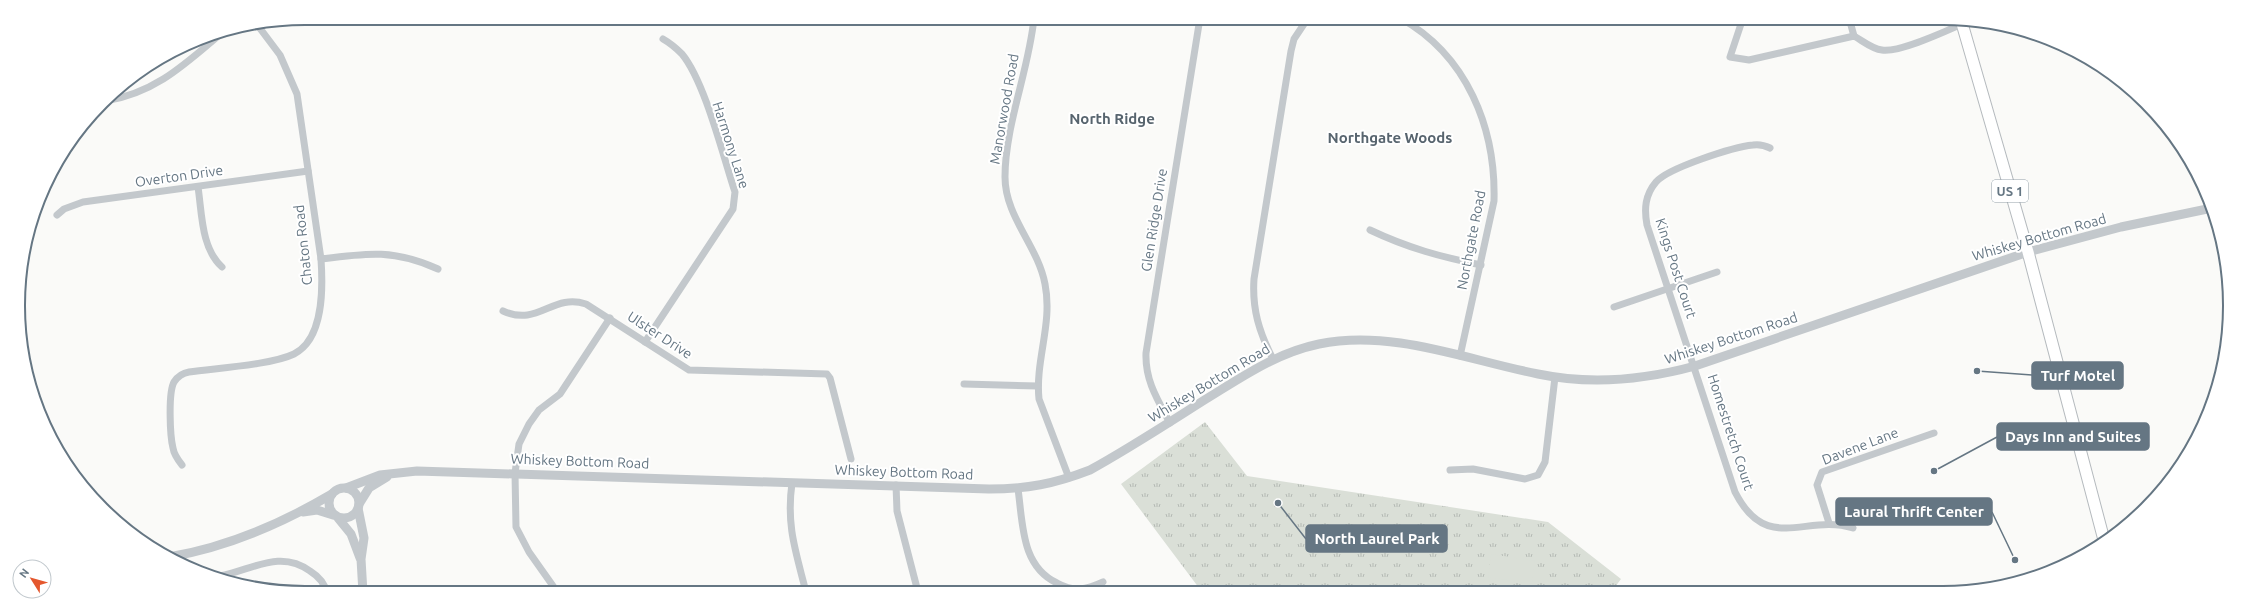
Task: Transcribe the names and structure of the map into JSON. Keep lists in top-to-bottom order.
{
  "streets": {
    "main road": ["US 1"],
    "street": [
      "Manorwood Road",
      "Harmony Lane",
      "Overton Drive",
      "Glen Ridge Drive",
      "Whiskey Bottom Road",
      "Northgate Road",
      "Chaton Road",
      "Kings Post Court",
      "Ulster Drive",
      "Homestretch Court",
      "Davene Lane"
    ]
  },
  "crossings": [
    ["Manorwood Road", "Whiskey Bottom Road"],
    ["Harmony Lane", "Ulster Drive"],
    ["Overton Drive", "Chaton Road"],
    ["US 1", "Whiskey Bottom Road"],
    ["Glen Ridge Drive", "Whiskey Bottom Road"],
    ["Whiskey Bottom Road", "Northgate Road"],
    ["Whiskey Bottom Road", "Kings Post Court"],
    ["Whiskey Bottom Road", "Homestretch Court"],
    ["Kings Post Court", "Homestretch Court"],
    ["Homestretch Court", "Davene Lane"]
  ],
  "districts": ["North Ridge", "Northgate Woods"],
  "places": [
    "Turf Motel",
    "Days Inn and Suites",
    "North Laurel Park",
    "Laural Thrift Center"
  ],
  "north": "top left"
}
